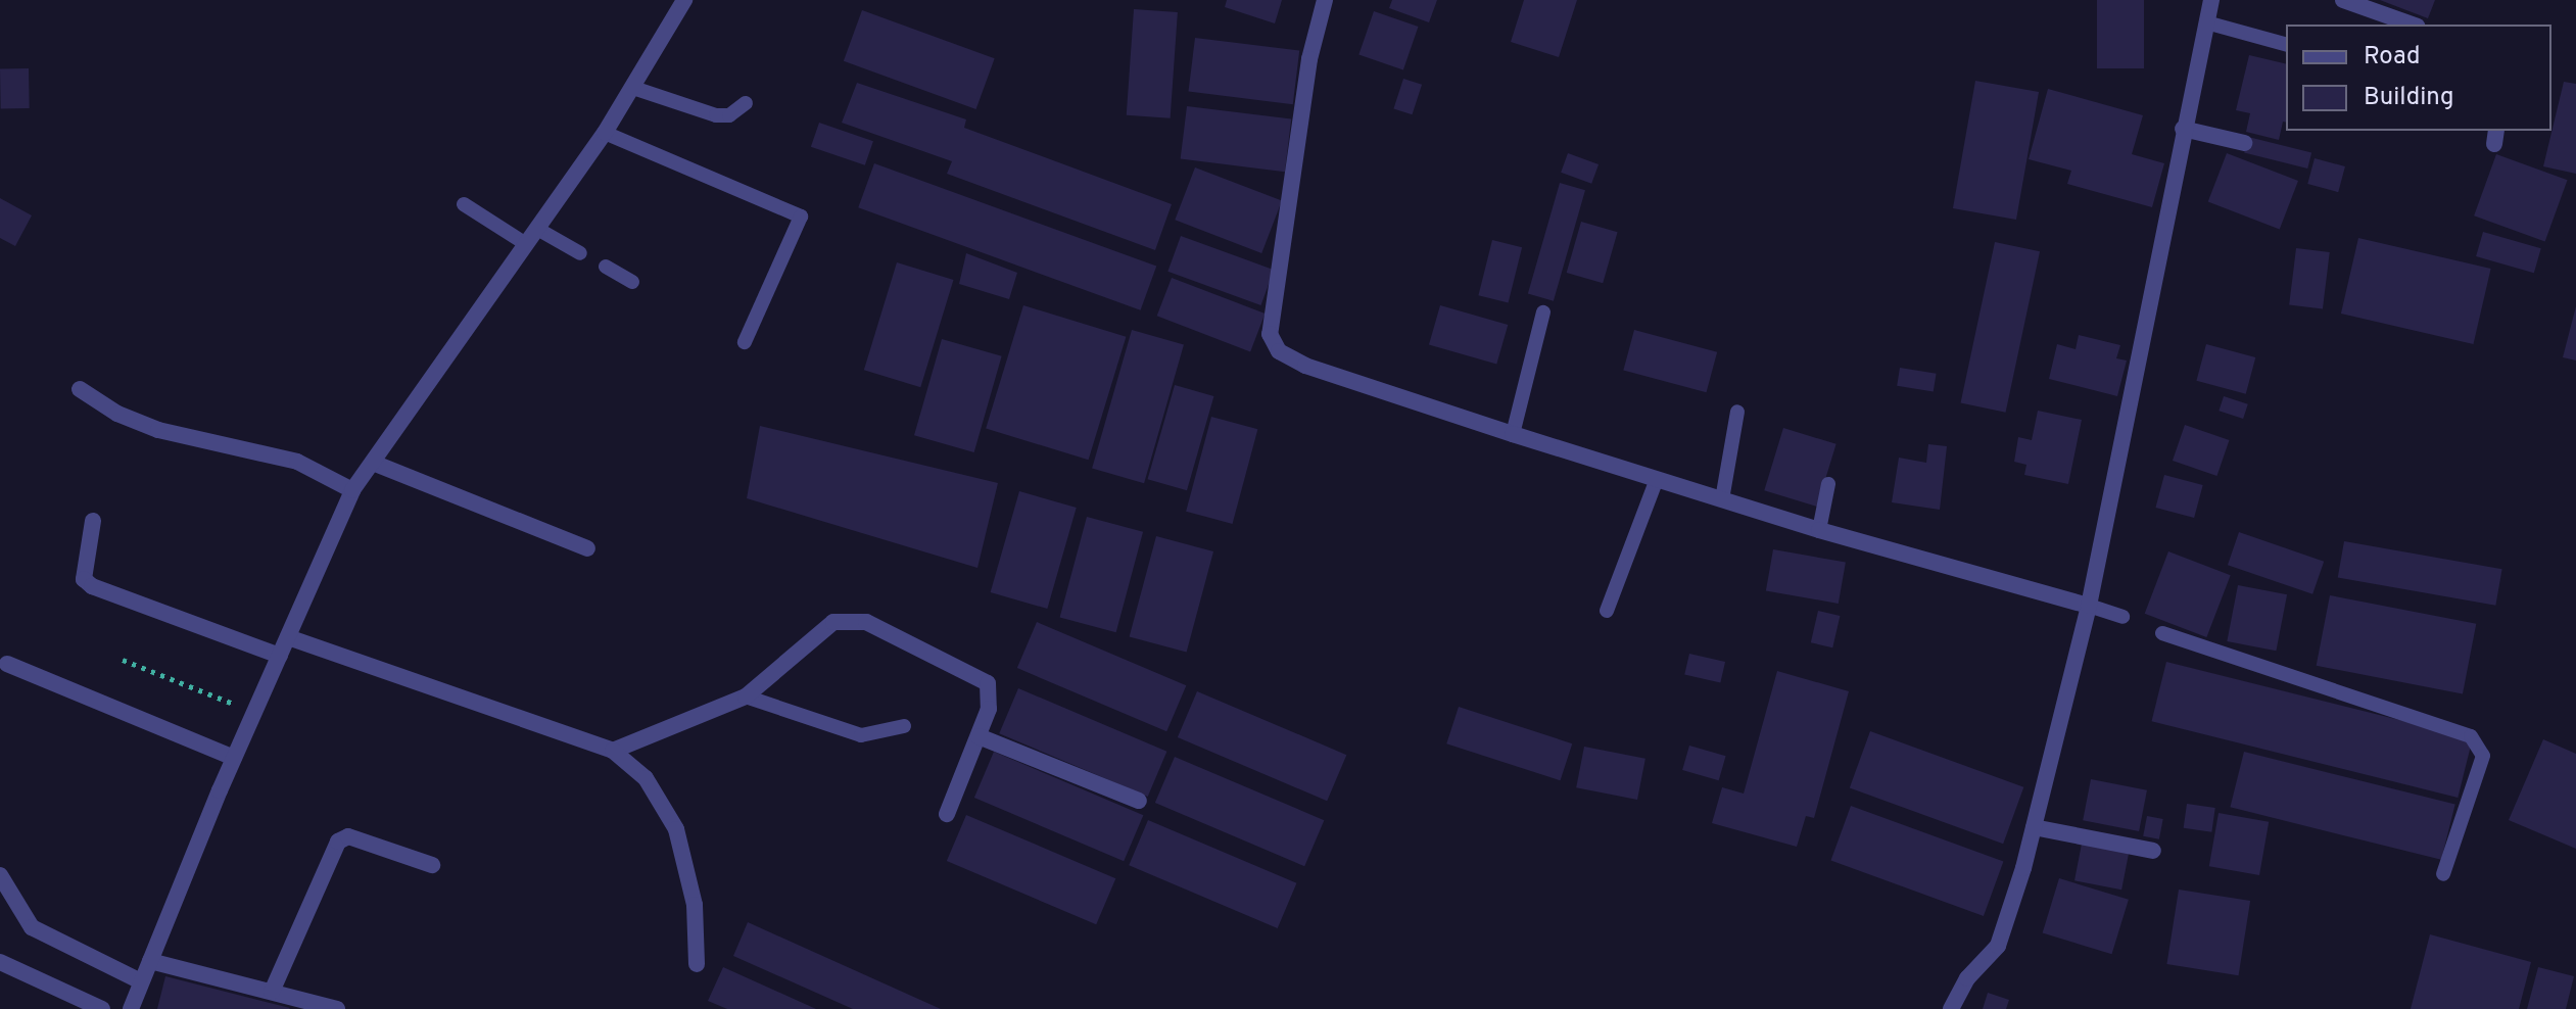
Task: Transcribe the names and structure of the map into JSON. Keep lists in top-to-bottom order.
{
  "legend": ["Road", "Building"]
}
